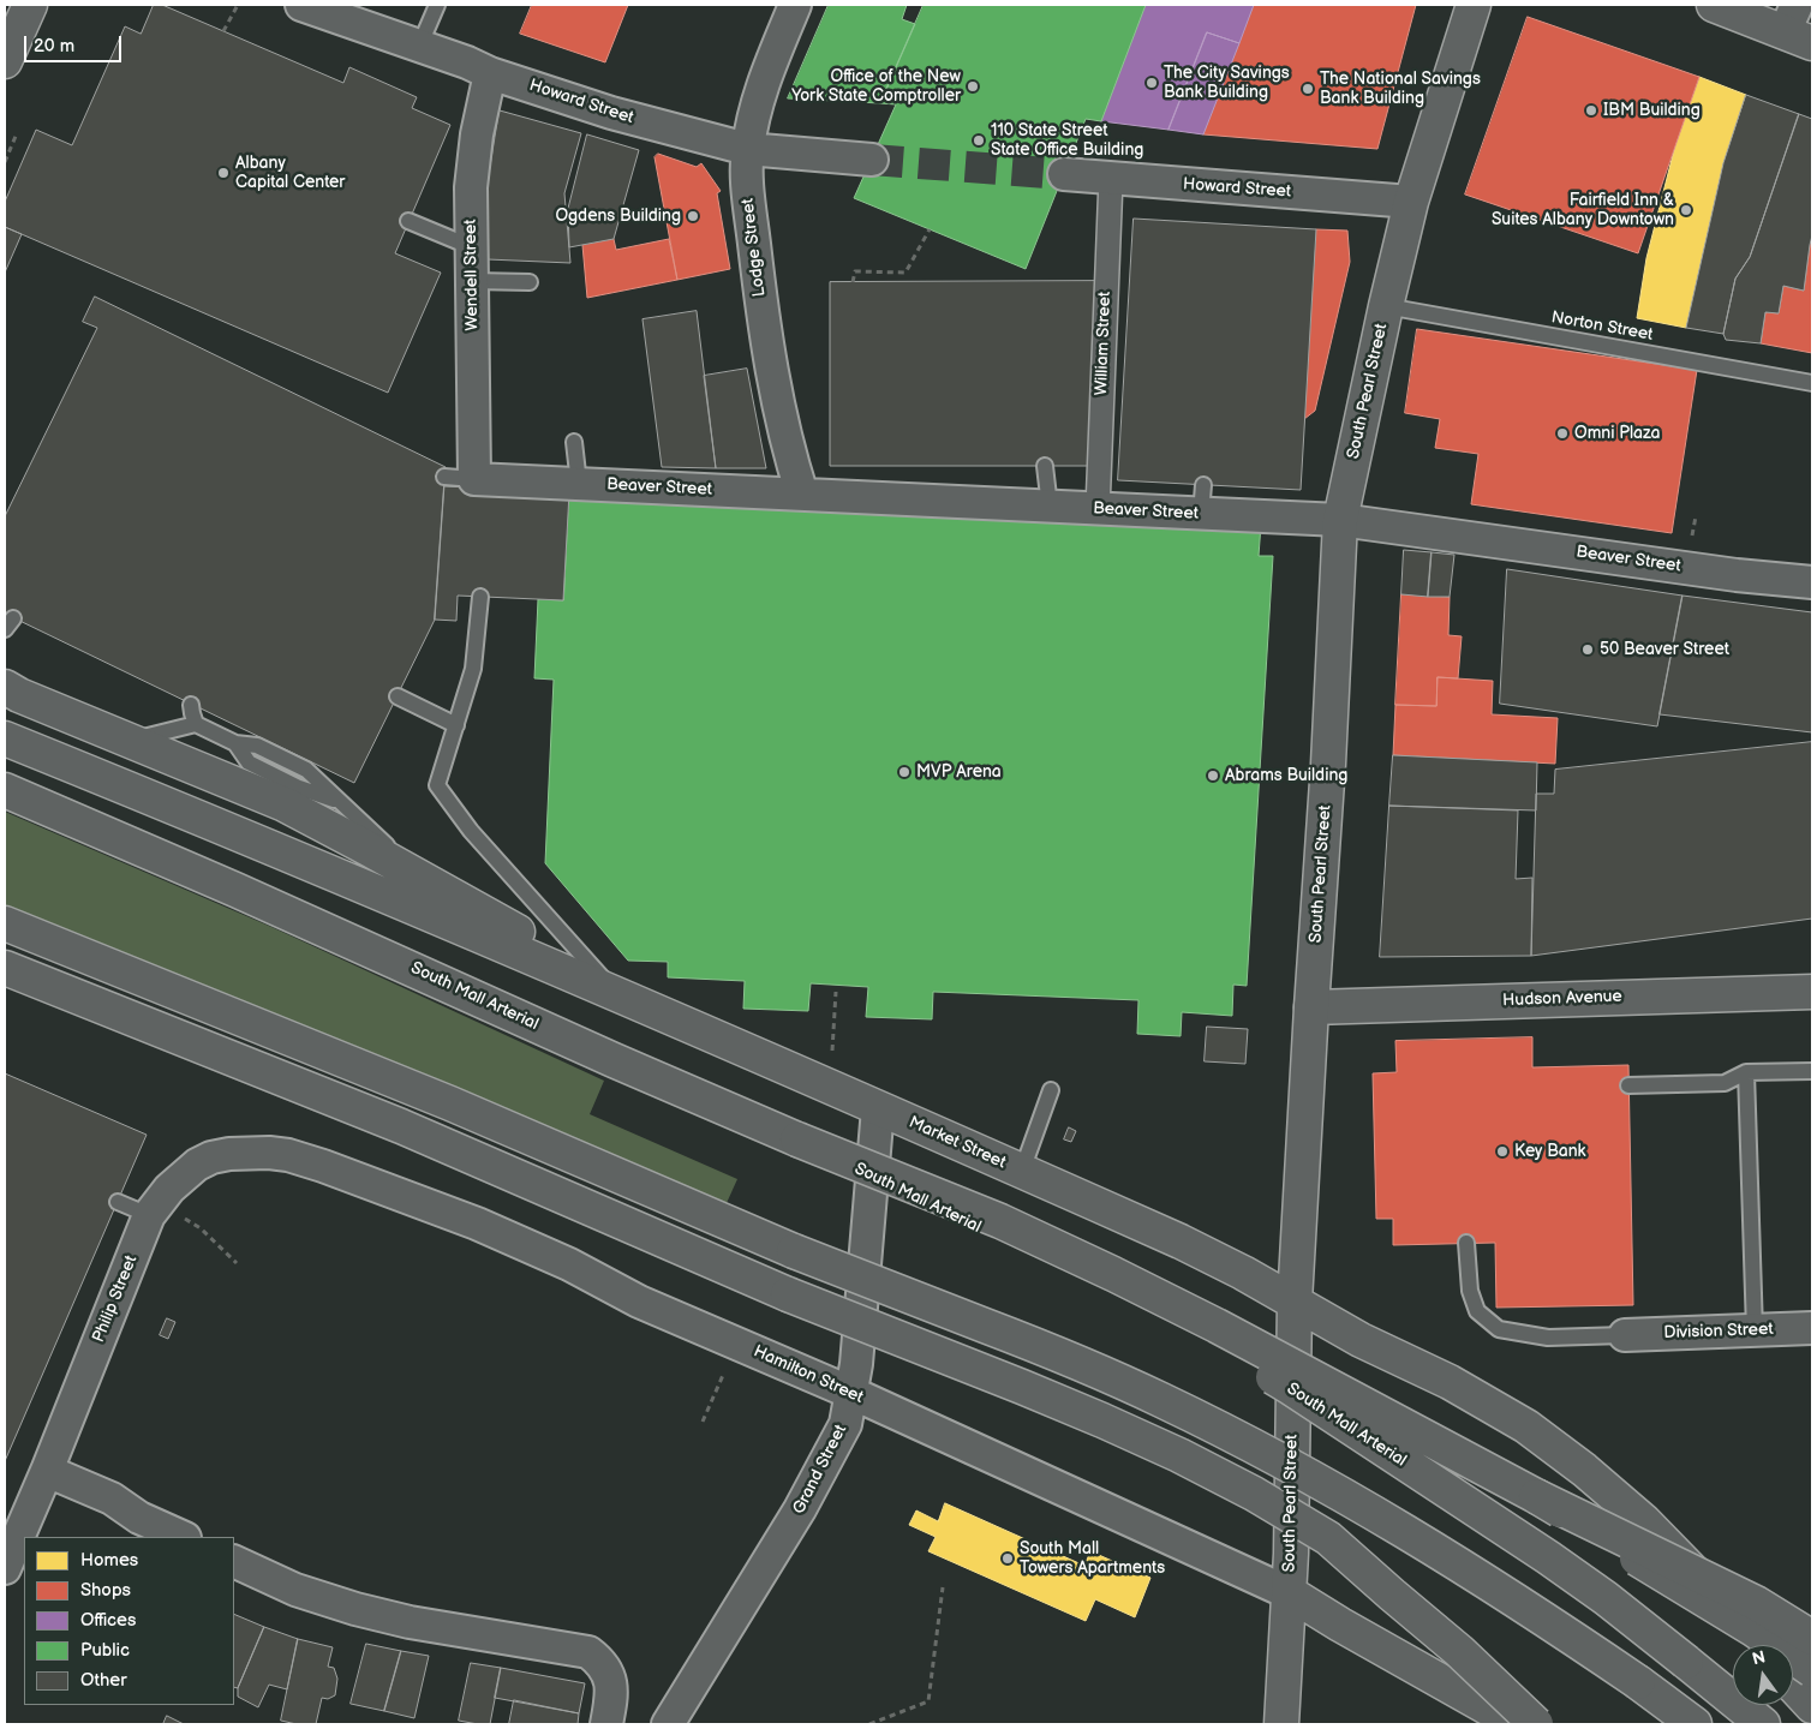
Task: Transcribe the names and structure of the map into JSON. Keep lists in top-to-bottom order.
{
  "streets": {
    "main road": [
      "South Pearl Street",
      "South Mall Arterial",
      "Hudson Avenue",
      "Market Street"
    ],
    "street": [
      "Howard Street",
      "Lodge Street",
      "Wendell Street",
      "William Street",
      "Beaver Street",
      "Philip Street",
      "Division Street",
      "Hamilton Street",
      "Grand Street"
    ],
    "lane": ["Norton Street"]
  },
  "crossings": [
    ["Howard Street", "Lodge Street"],
    ["Howard Street", "Wendell Street"],
    ["Howard Street", "William Street"],
    ["Howard Street", "South Pearl Street"],
    ["Lodge Street", "Beaver Street"],
    ["Wendell Street", "Beaver Street"],
    ["Norton Street", "South Pearl Street"],
    ["William Street", "Beaver Street"],
    ["South Pearl Street", "Beaver Street"],
    ["South Pearl Street", "Hudson Avenue"],
    ["South Pearl Street", "Market Street"],
    ["South Pearl Street", "Hamilton Street"],
    ["Market Street", "Grand Street"],
    ["Philip Street", "Hamilton Street"],
    ["Hamilton Street", "Grand Street"]
  ],
  "places": [
    "The City Savings Bank Building",
    "Office of the New York State Comptroller",
    "The National Savings Bank Building",
    "IBM Building",
    "110 State Street State Office Building",
    "Albany Capital Center",
    "Fairfield Inn & Suites Albany Downtown",
    "Ogdens Building",
    "Omni Plaza",
    "50 Beaver Street",
    "MVP Arena",
    "Abrams Building",
    "Key Bank",
    "South Mall Towers Apartments"
  ],
  "legend": [
    "Homes",
    "Shops",
    "Offices",
    "Public",
    "Other"
  ],
  "scale_bar": "20 m",
  "north": "top"
}
